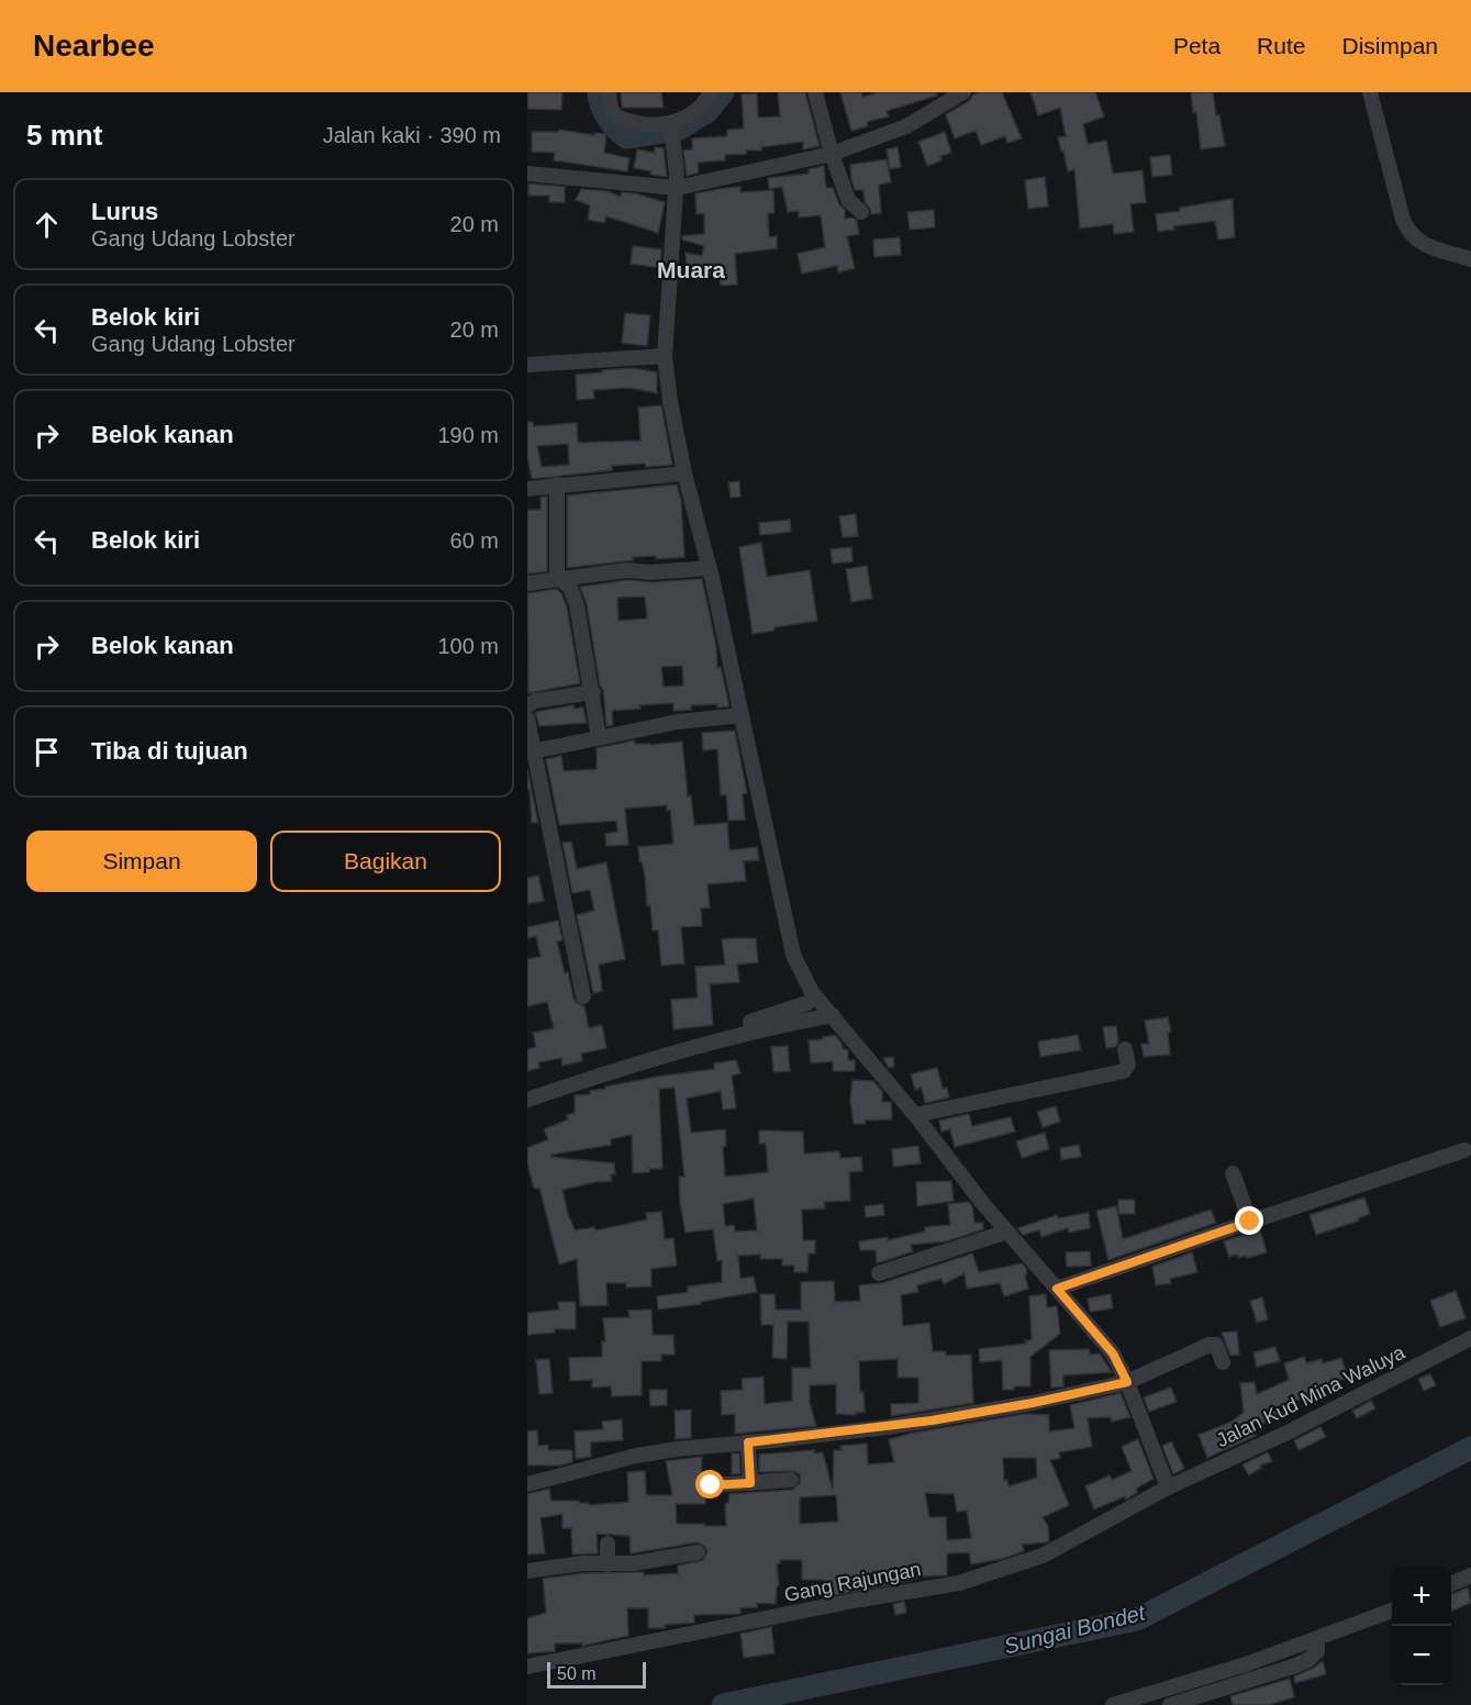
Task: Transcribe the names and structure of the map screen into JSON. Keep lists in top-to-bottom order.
{
  "streets": {
    "street": ["Jalan Kud Mina Waluya", "Gang Rajungan"]
  },
  "crossings": [
    ["Jalan Kud Mina Waluya", "Gang Rajungan"]
  ],
  "districts": ["Muara"],
  "water": ["Sungai Bondet"],
  "scale_bar": "50 m",
  "page": {
    "header": "Nearbee",
    "nav": ["Peta", "Rute", "Disimpan"],
    "heading": ["5 mnt", "Jalan kaki · 390 m"],
    "list": [
      ["Lurus", "Gang Udang Lobster", "20 m"],
      ["Belok kiri", "Gang Udang Lobster", "20 m"],
      ["Belok kanan", "190 m"],
      ["Belok kiri", "60 m"],
      ["Belok kanan", "100 m"],
      "Tiba di tujuan"
    ],
    "buttons": ["Simpan", "Bagikan"],
    "map_buttons": ["+", "−"],
    "scale": "50 m"
  }
}
